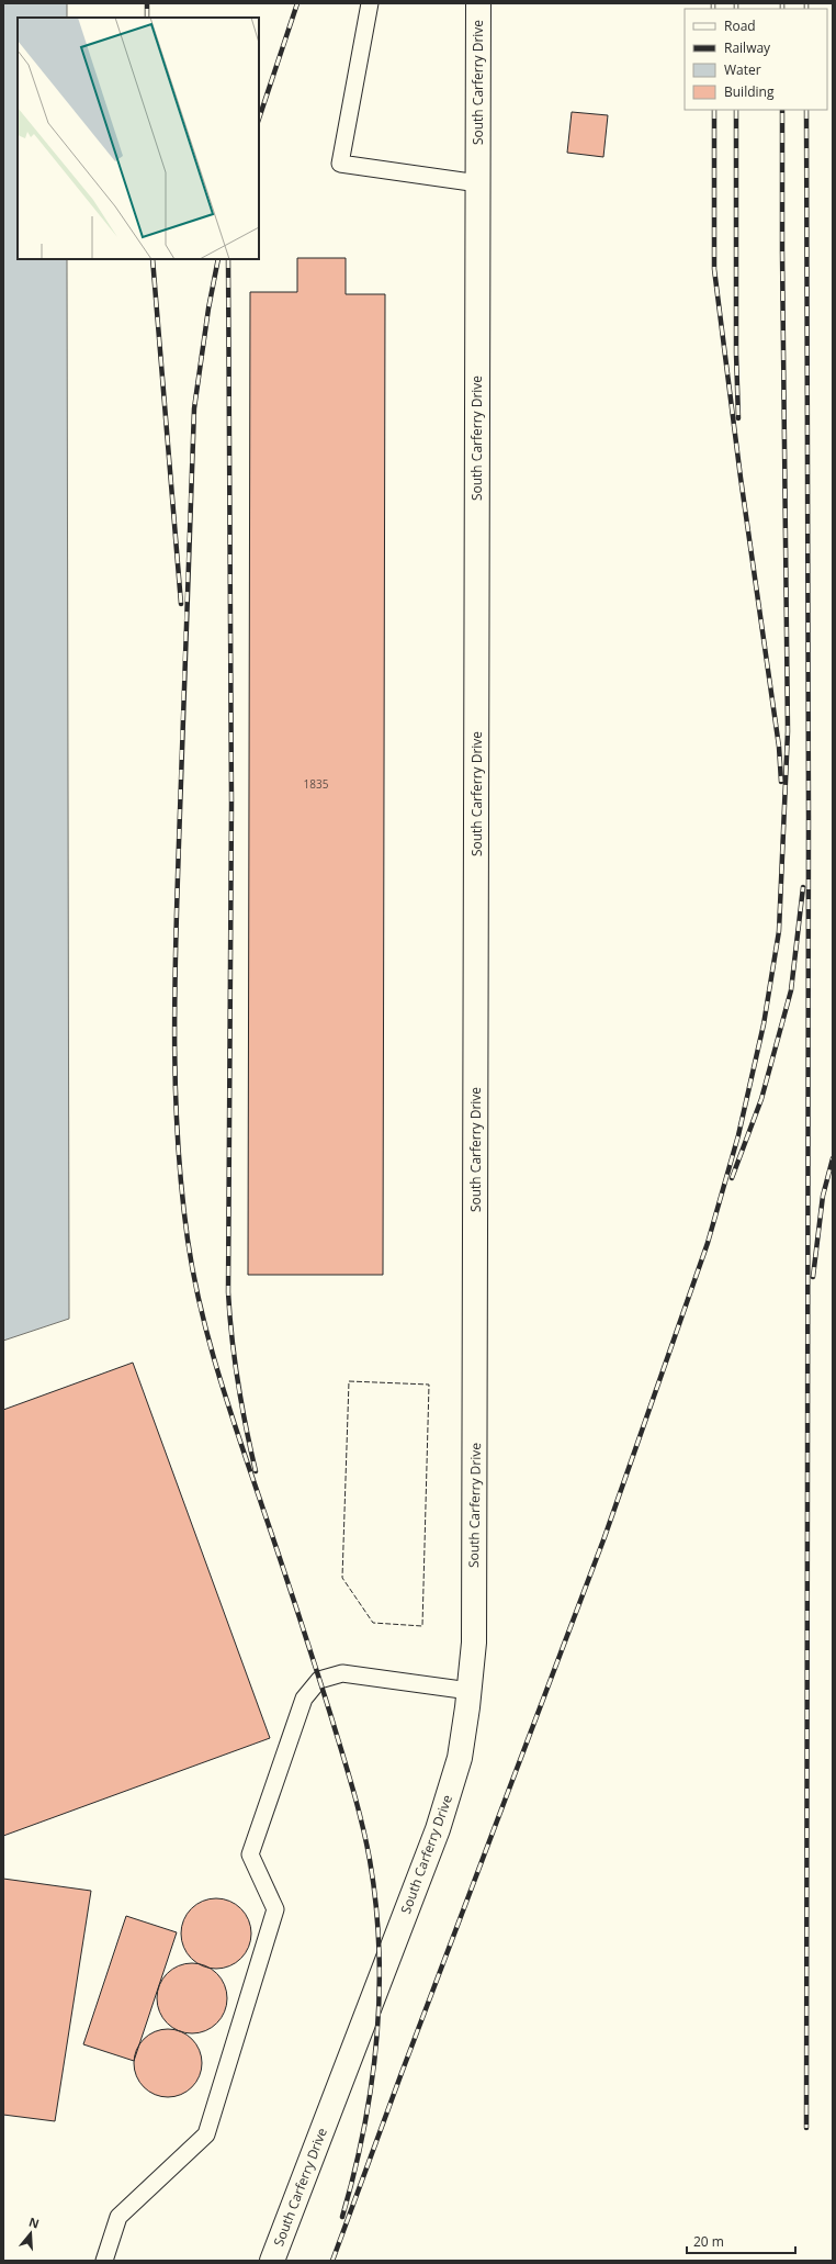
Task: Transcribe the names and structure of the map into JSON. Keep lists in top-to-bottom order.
{
  "streets": {
    "street": ["South Carferry Drive"]
  },
  "house_numbers": ["1835"],
  "legend": [
    "Road",
    "Railway",
    "Water",
    "Building"
  ],
  "scale_bar": "20 m",
  "north": "top"
}
